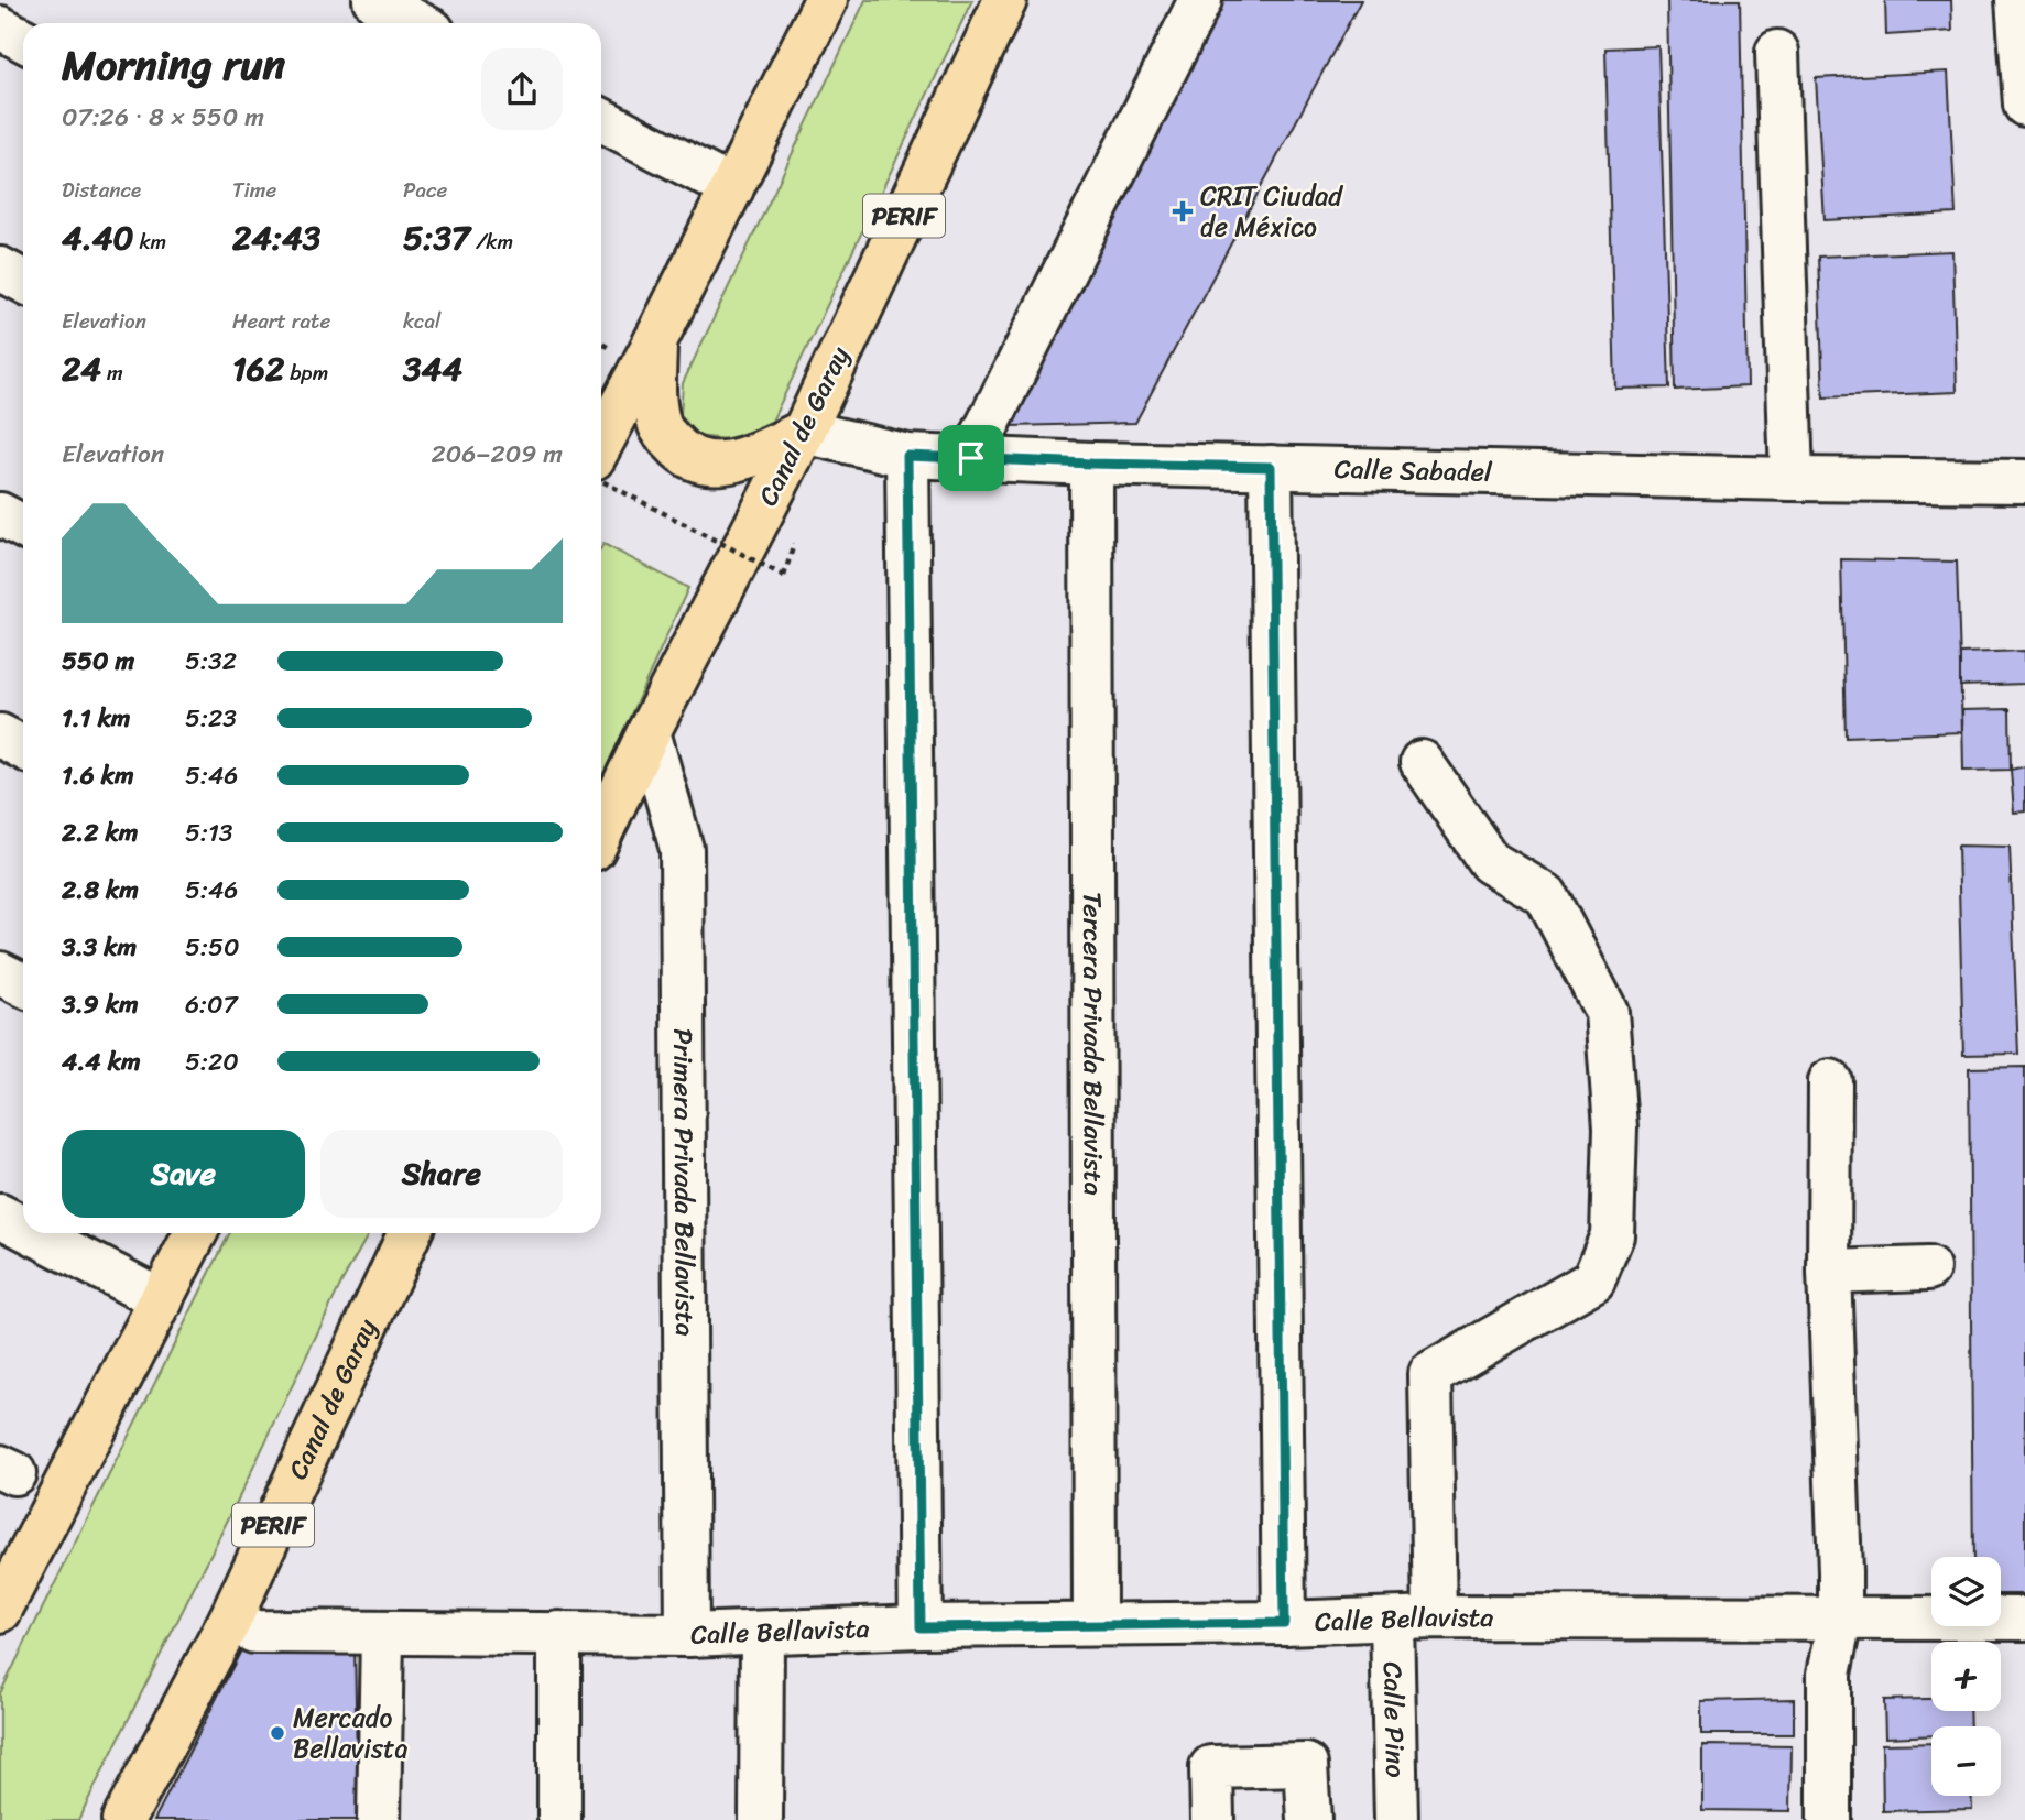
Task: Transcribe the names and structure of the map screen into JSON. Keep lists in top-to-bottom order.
{
  "streets": {
    "main road": ["PERIF", "Canal de Garay"],
    "street": [
      "Calle Sabadel",
      "Tercera Privada Bellavista",
      "Primera Privada Bellavista",
      "Calle Bellavista",
      "Calle Pino"
    ]
  },
  "crossings": [
    ["Canal de Garay", "Calle Sabadel"],
    ["Canal de Garay", "Primera Privada Bellavista"],
    ["Canal de Garay", "Calle Bellavista"],
    ["Calle Sabadel", "Tercera Privada Bellavista"],
    ["Tercera Privada Bellavista", "Calle Bellavista"],
    ["Primera Privada Bellavista", "Calle Bellavista"],
    ["Calle Bellavista", "Calle Pino"]
  ],
  "places": {
    "health": ["CRIT Ciudad de México"],
    "other": ["Mercado Bellavista"]
  },
  "page": {
    "heading": ["Morning run", "07:26 · 8 × 550 m"],
    "stats": [
      ["Distance", "4.40 km"],
      ["Time", "24:43"],
      ["Pace", "5:37 /km"],
      ["Elevation", "24 m"],
      ["Heart rate", "162 bpm"],
      ["kcal", "344"]
    ],
    "chart": ["Elevation", "206–209 m"],
    "list": [
      {
        "name": "550 m",
        "note": "5:32"
      },
      {
        "name": "1.1 km",
        "note": "5:23"
      },
      {
        "name": "1.6 km",
        "note": "5:46"
      },
      {
        "name": "2.2 km",
        "note": "5:13"
      },
      {
        "name": "2.8 km",
        "note": "5:46"
      },
      {
        "name": "3.3 km",
        "note": "5:50"
      },
      {
        "name": "3.9 km",
        "note": "6:07"
      },
      {
        "name": "4.4 km",
        "note": "5:20"
      }
    ],
    "buttons": ["Save", "Share"],
    "map_buttons": ["+", "−"]
  }
}
